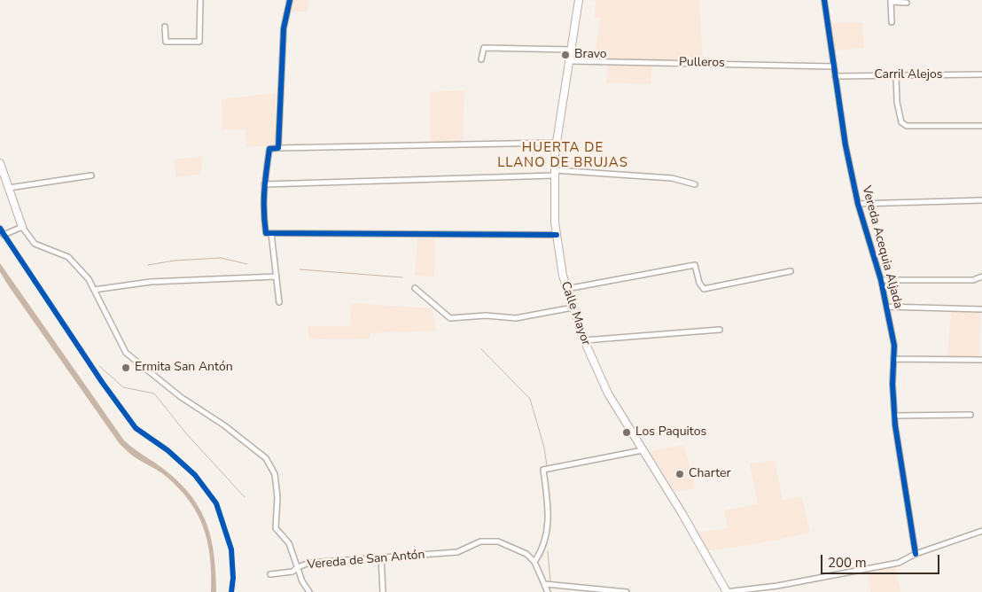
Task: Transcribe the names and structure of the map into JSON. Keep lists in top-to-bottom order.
{
  "streets": {
    "main road": ["Calle Mayor", "Vereda de San Antón"],
    "street": ["Pulleros", "Carril Alejos", "Vereda Acequia Aljada"]
  },
  "crossings": [
    ["Pulleros", "Vereda Acequia Aljada"],
    ["Pulleros", "Calle Mayor"],
    ["Carril Alejos", "Vereda Acequia Aljada"]
  ],
  "districts": ["HUERTA DE LLANO DE BRUJAS"],
  "places": [
    "Bravo",
    "Ermita San Antón",
    "Los Paquitos",
    "Charter"
  ],
  "scale_bar": "200 m"
}
